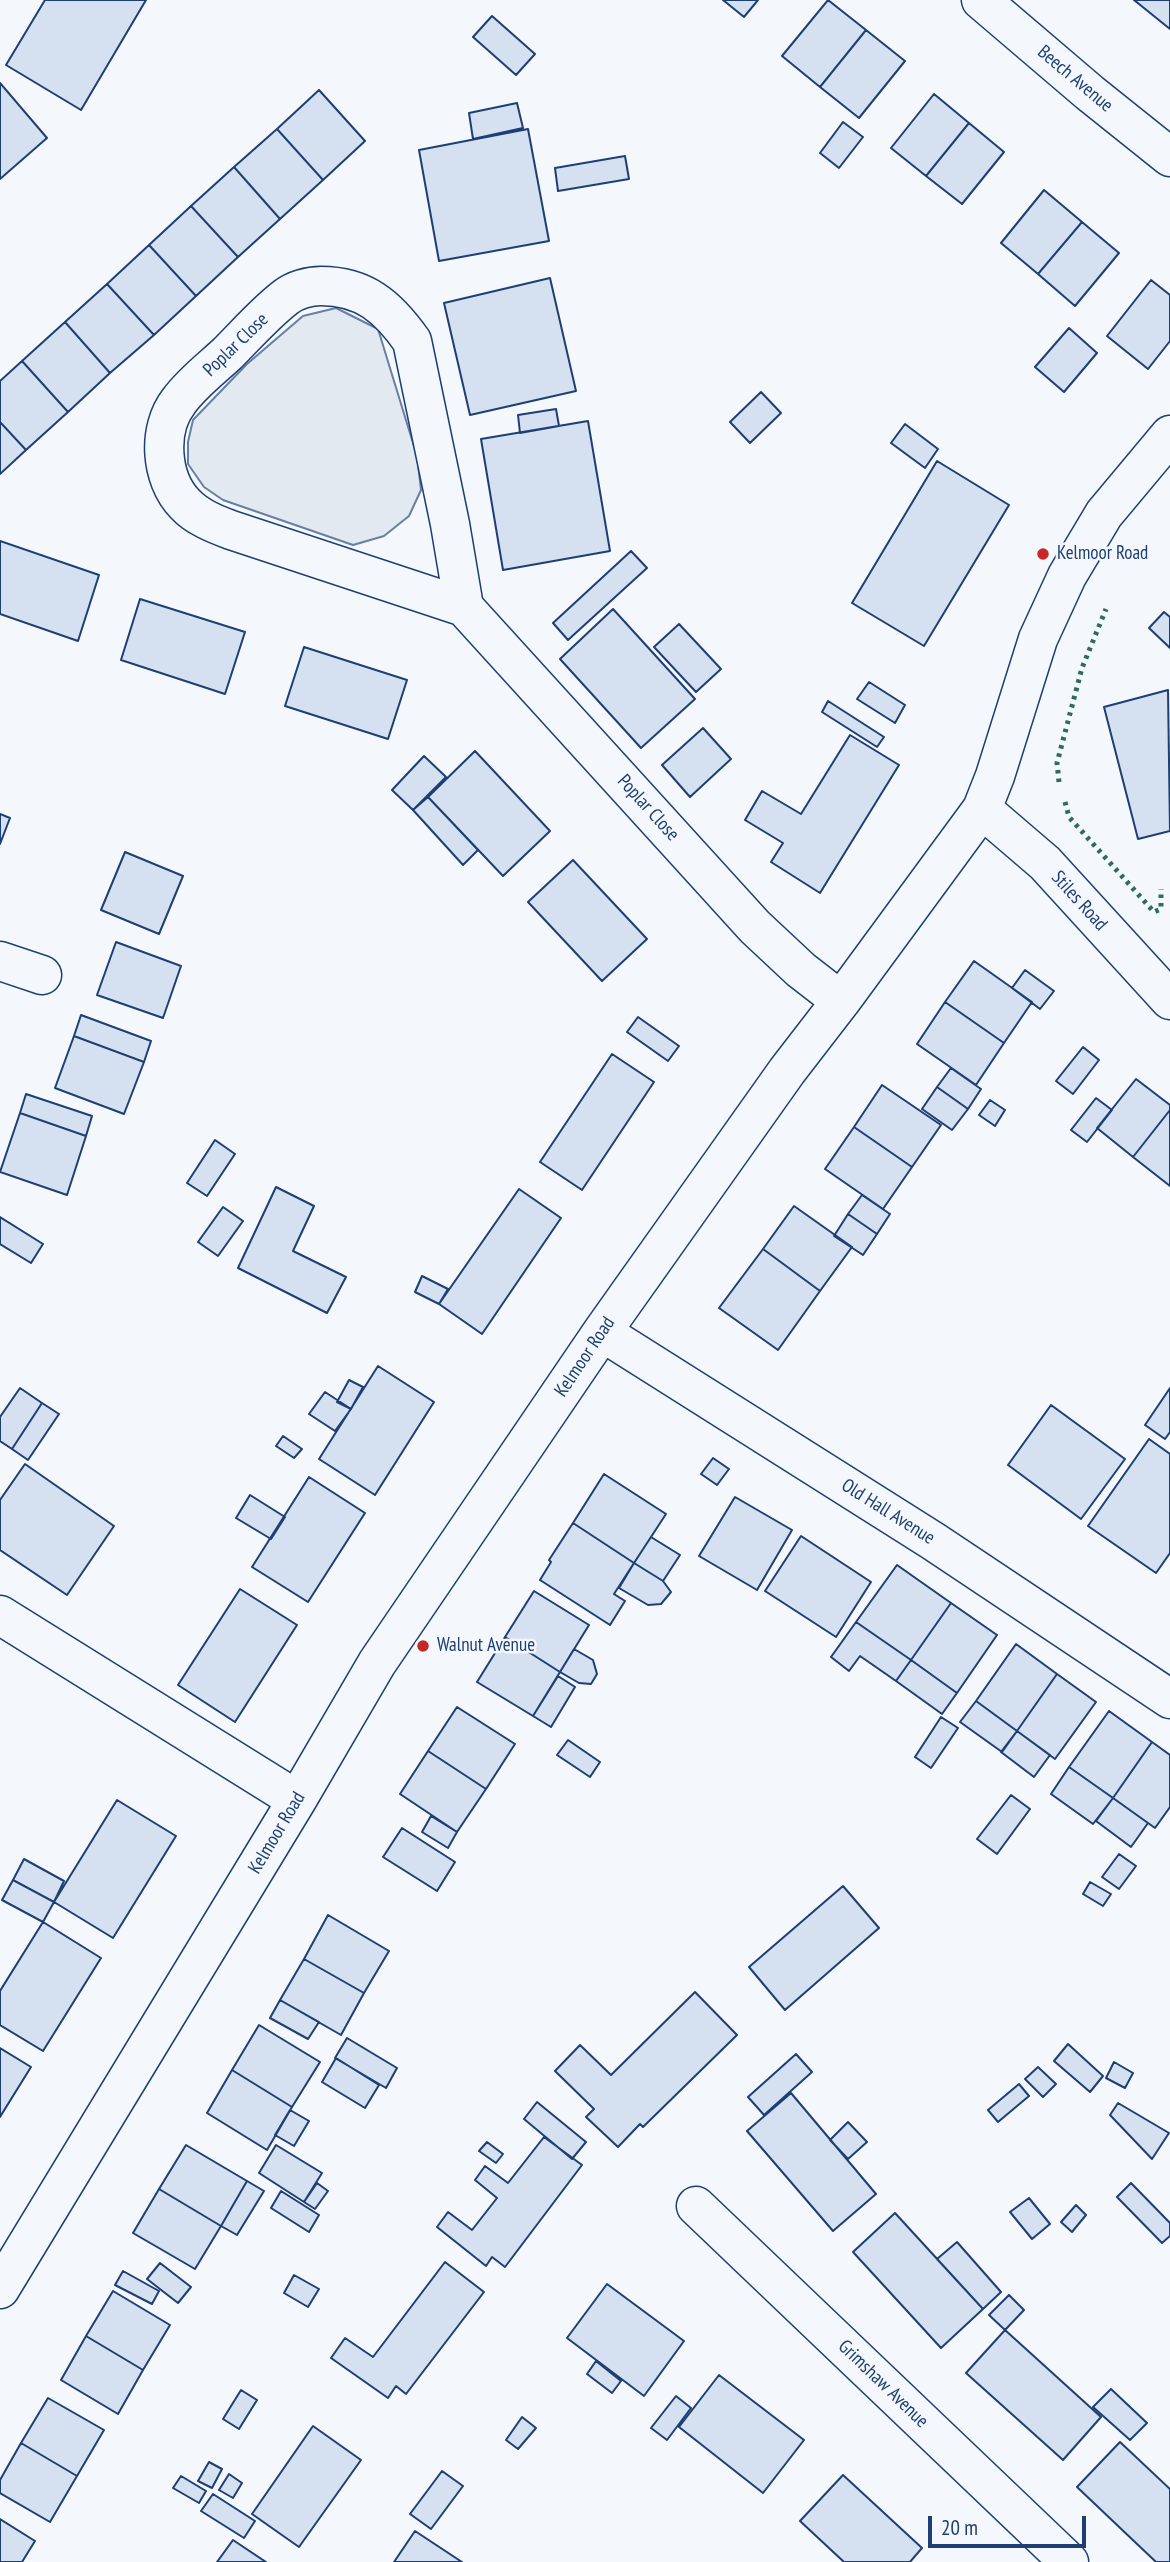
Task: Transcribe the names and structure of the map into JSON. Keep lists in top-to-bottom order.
{
  "streets": {
    "street": [
      "Beech Avenue",
      "Poplar Close",
      "Stiles Road",
      "Kelmoor Road",
      "Old Hall Avenue",
      "Grimshaw Avenue"
    ]
  },
  "crossings": [
    ["Poplar Close", "Kelmoor Road"],
    ["Stiles Road", "Kelmoor Road"],
    ["Kelmoor Road", "Old Hall Avenue"]
  ],
  "places": ["Kelmoor Road", "Walnut Avenue"],
  "scale_bar": "20 m"
}
